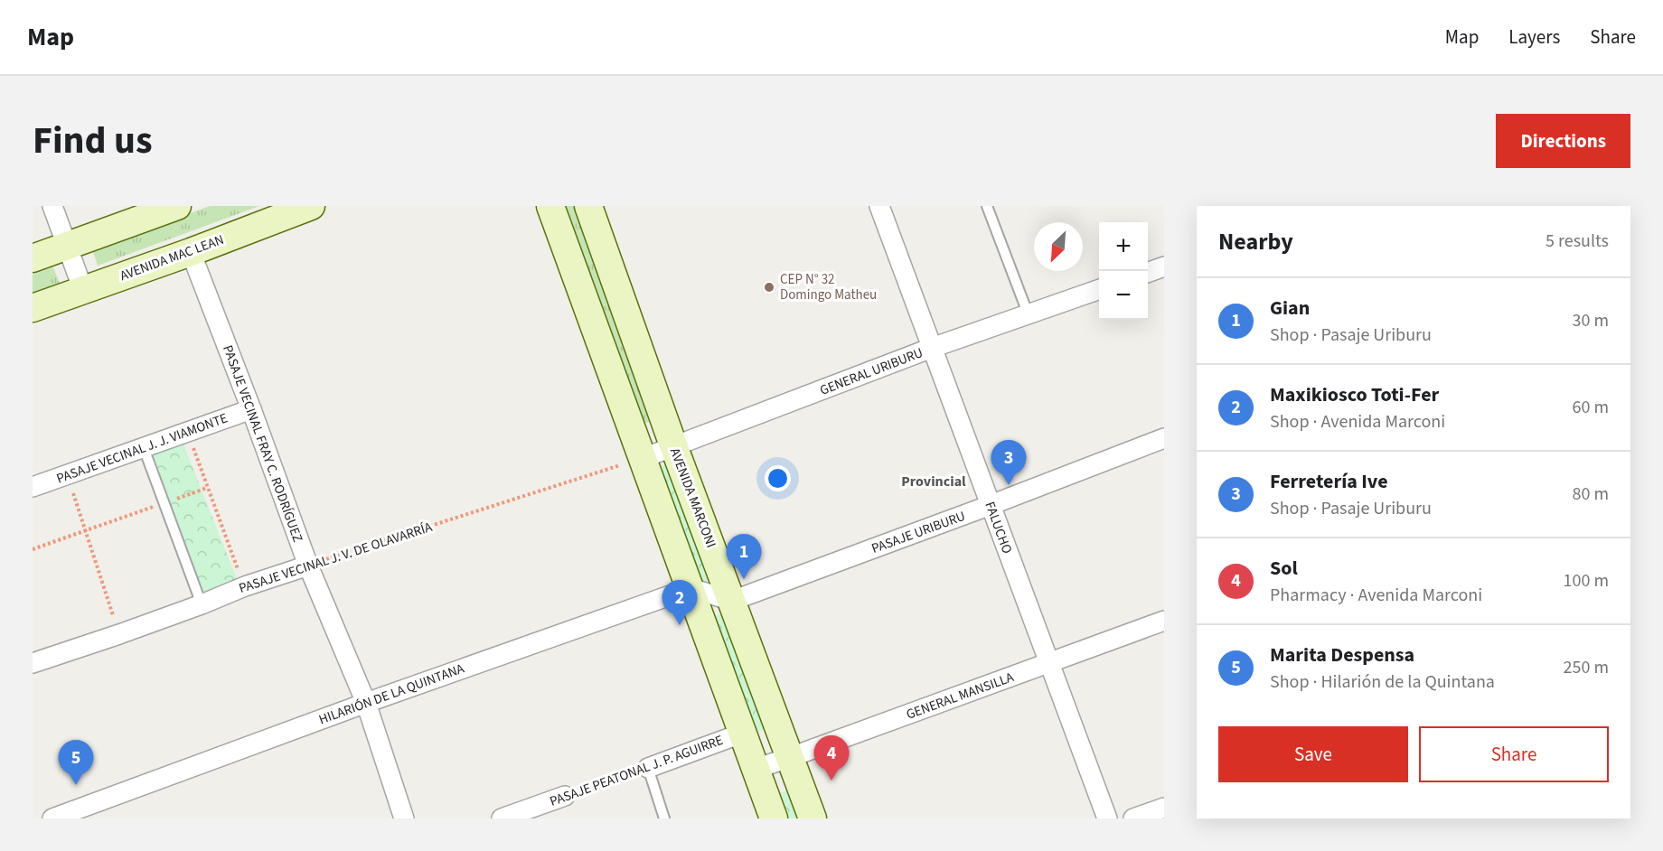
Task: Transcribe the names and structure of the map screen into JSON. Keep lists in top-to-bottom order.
{
  "streets": {
    "main road": ["AVENIDA MAC LEAN", "AVENIDA MARCONI"],
    "street": [
      "GENERAL URIBURU",
      "PASAJE VECINAL FRAY C. RODRÍGUEZ",
      "PASAJE VECINAL J. J. VIAMONTE",
      "FALUCHO",
      "PASAJE URIBURU",
      "PASAJE VECINAL J. V. DE OLAVARRÍA",
      "HILARIÓN DE LA QUINTANA",
      "GENERAL MANSILLA",
      "PASAJE PEATONAL J. P. AGUIRRE"
    ]
  },
  "crossings": [
    ["AVENIDA MAC LEAN", "PASAJE VECINAL FRAY C. RODRÍGUEZ"],
    ["GENERAL URIBURU", "AVENIDA MARCONI"],
    ["GENERAL URIBURU", "FALUCHO"],
    ["GENERAL URIBURU", "PASAJE VECINAL J. V. DE OLAVARRÍA"],
    ["PASAJE VECINAL FRAY C. RODRÍGUEZ", "PASAJE VECINAL J. J. VIAMONTE"],
    ["PASAJE VECINAL FRAY C. RODRÍGUEZ", "PASAJE VECINAL J. V. DE OLAVARRÍA"],
    ["PASAJE VECINAL FRAY C. RODRÍGUEZ", "HILARIÓN DE LA QUINTANA"],
    ["AVENIDA MARCONI", "PASAJE URIBURU"],
    ["AVENIDA MARCONI", "GENERAL MANSILLA"],
    ["FALUCHO", "PASAJE URIBURU"],
    ["FALUCHO", "GENERAL MANSILLA"]
  ],
  "districts": ["Provincial"],
  "places": ["CEP N° 32 Domingo Matheu"],
  "north": "bottom left",
  "page": {
    "header": "Map",
    "nav": ["Map", "Layers", "Share"],
    "title": "Find us",
    "buttons": [
      "Directions",
      ["Save", "Share"]
    ],
    "heading": ["Nearby", "5 results"],
    "map_buttons": ["+", "−"],
    "list": [
      {
        "mark": "1",
        "name": "Gian",
        "note": "Shop · Pasaje Uriburu",
        "value": "30 m"
      },
      {
        "mark": "2",
        "name": "Maxikiosco Toti-Fer",
        "note": "Shop · Avenida Marconi",
        "value": "60 m"
      },
      {
        "mark": "3",
        "name": "Ferretería Ive",
        "note": "Shop · Pasaje Uriburu",
        "value": "80 m"
      },
      {
        "mark": "4",
        "name": "Sol",
        "note": "Pharmacy · Avenida Marconi",
        "value": "100 m"
      },
      {
        "mark": "5",
        "name": "Marita Despensa",
        "note": "Shop · Hilarión de la Quintana",
        "value": "250 m"
      }
    ],
    "pins": [
      "3",
      "1",
      "2",
      "4",
      "5"
    ]
  }
}
